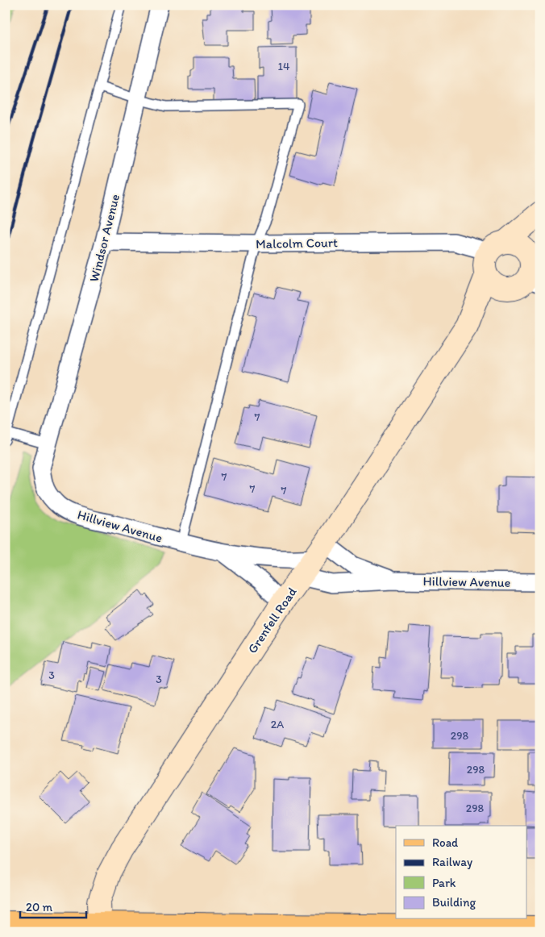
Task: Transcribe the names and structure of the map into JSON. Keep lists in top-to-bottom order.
{
  "streets": {
    "street": [
      "Windsor Avenue",
      "Malcolm Court",
      "Hillview Avenue",
      "Grenfell Road"
    ]
  },
  "crossings": [
    ["Windsor Avenue", "Malcolm Court"],
    ["Windsor Avenue", "Hillview Avenue"],
    ["Malcolm Court", "Grenfell Road"],
    ["Hillview Avenue", "Grenfell Road"]
  ],
  "house_numbers": [
    "14",
    "7",
    "7",
    "7",
    "7",
    "3",
    "3",
    "2A",
    "298",
    "298",
    "298"
  ],
  "legend": [
    "Road",
    "Railway",
    "Park",
    "Building"
  ],
  "scale_bar": "20 m"
}
